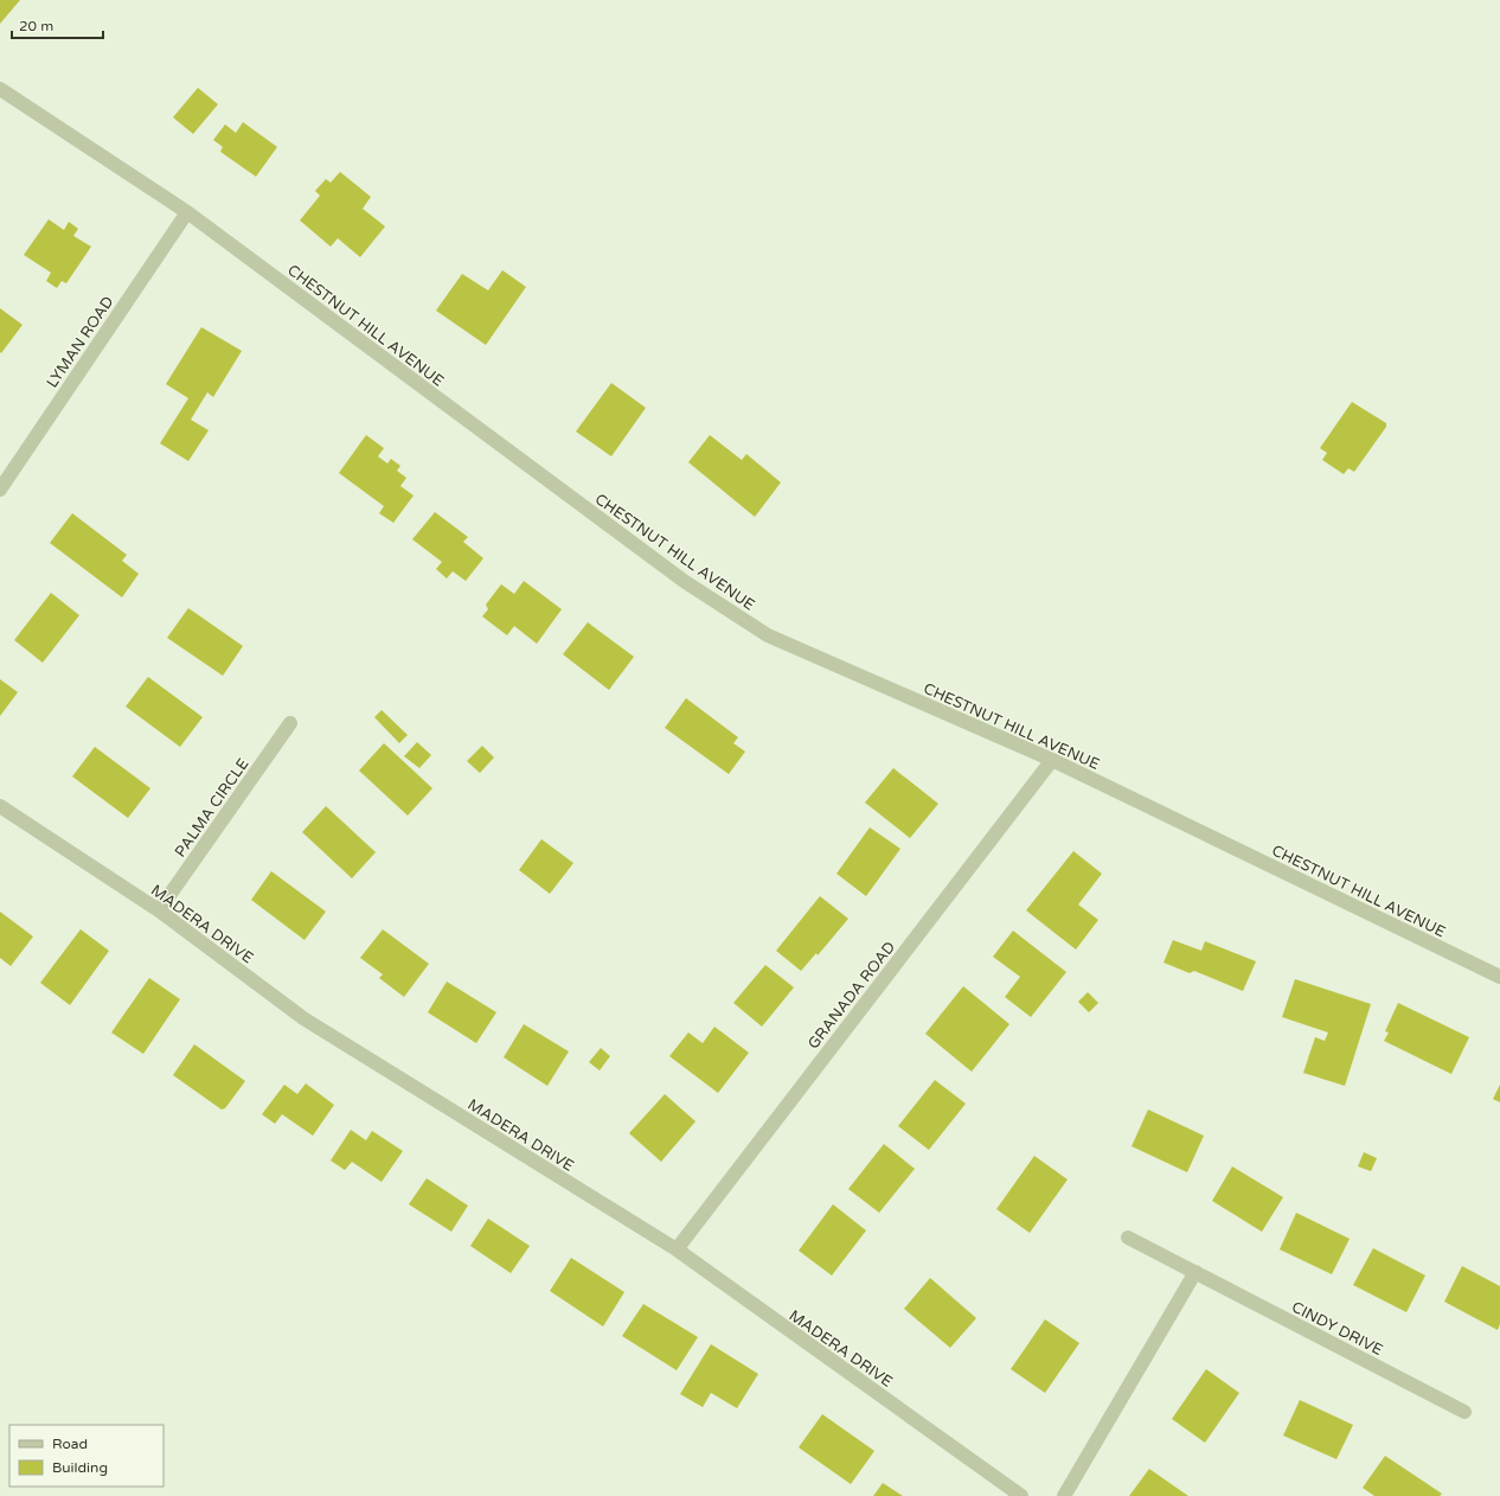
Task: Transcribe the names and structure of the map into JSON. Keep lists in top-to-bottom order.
{
  "streets": {
    "street": [
      "CHESTNUT HILL AVENUE",
      "LYMAN ROAD",
      "PALMA CIRCLE",
      "MADERA DRIVE",
      "GRANADA ROAD",
      "CINDY DRIVE"
    ]
  },
  "crossings": [
    ["CHESTNUT HILL AVENUE", "LYMAN ROAD"],
    ["CHESTNUT HILL AVENUE", "GRANADA ROAD"],
    ["PALMA CIRCLE", "MADERA DRIVE"],
    ["MADERA DRIVE", "GRANADA ROAD"]
  ],
  "legend": ["Road", "Building"],
  "scale_bar": "20 m"
}
